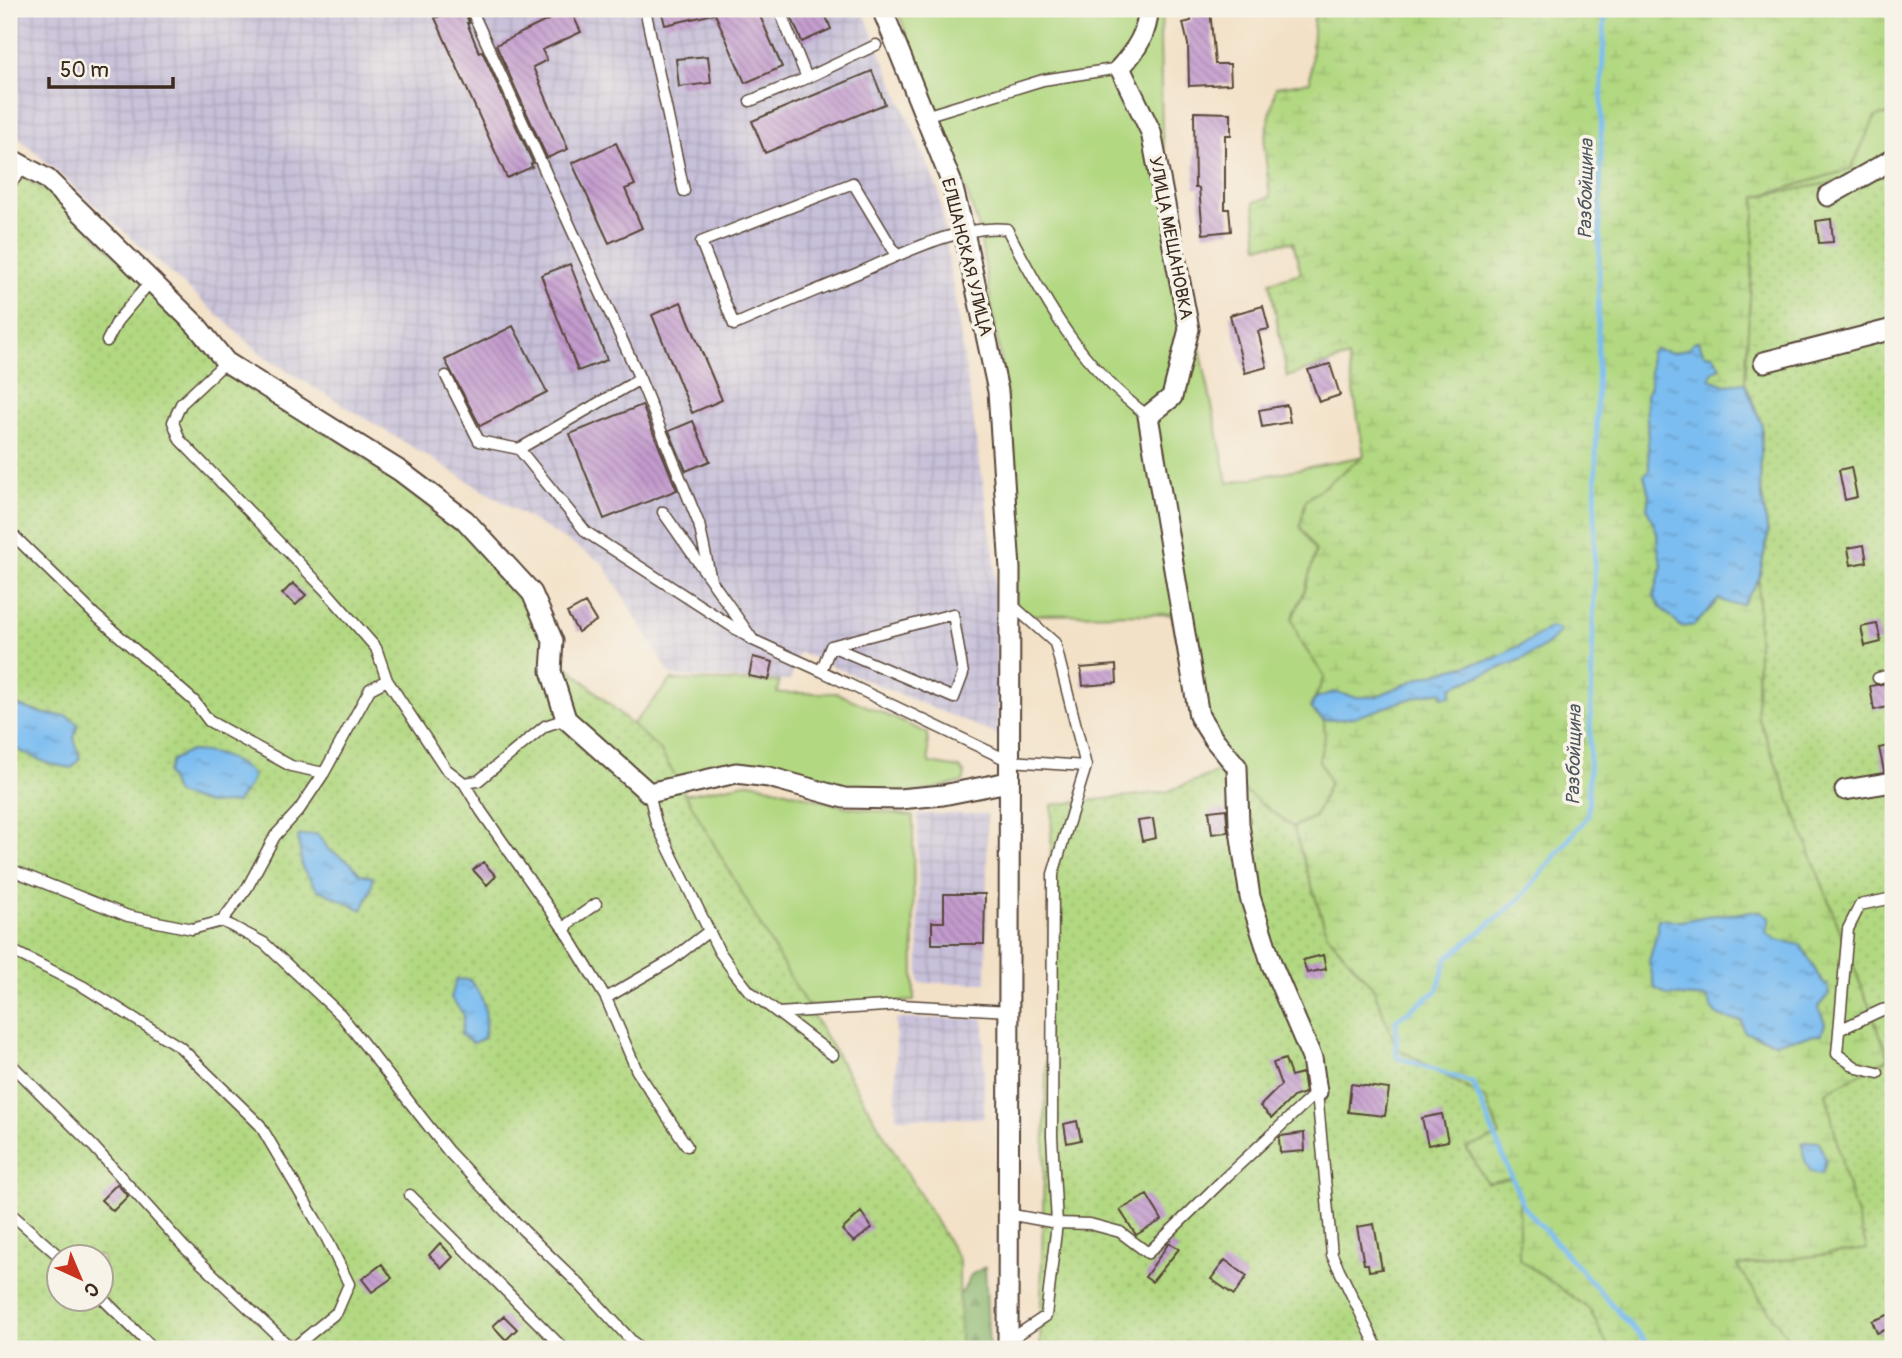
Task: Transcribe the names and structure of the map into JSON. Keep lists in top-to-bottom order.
{
  "streets": {
    "street": ["УЛИЦА МЕЩАНОВКА", "ЕЛШАНСКАЯ УЛИЦА"]
  },
  "water": ["Разбойщина"],
  "scale_bar": "50 m",
  "north": "bottom right"
}
